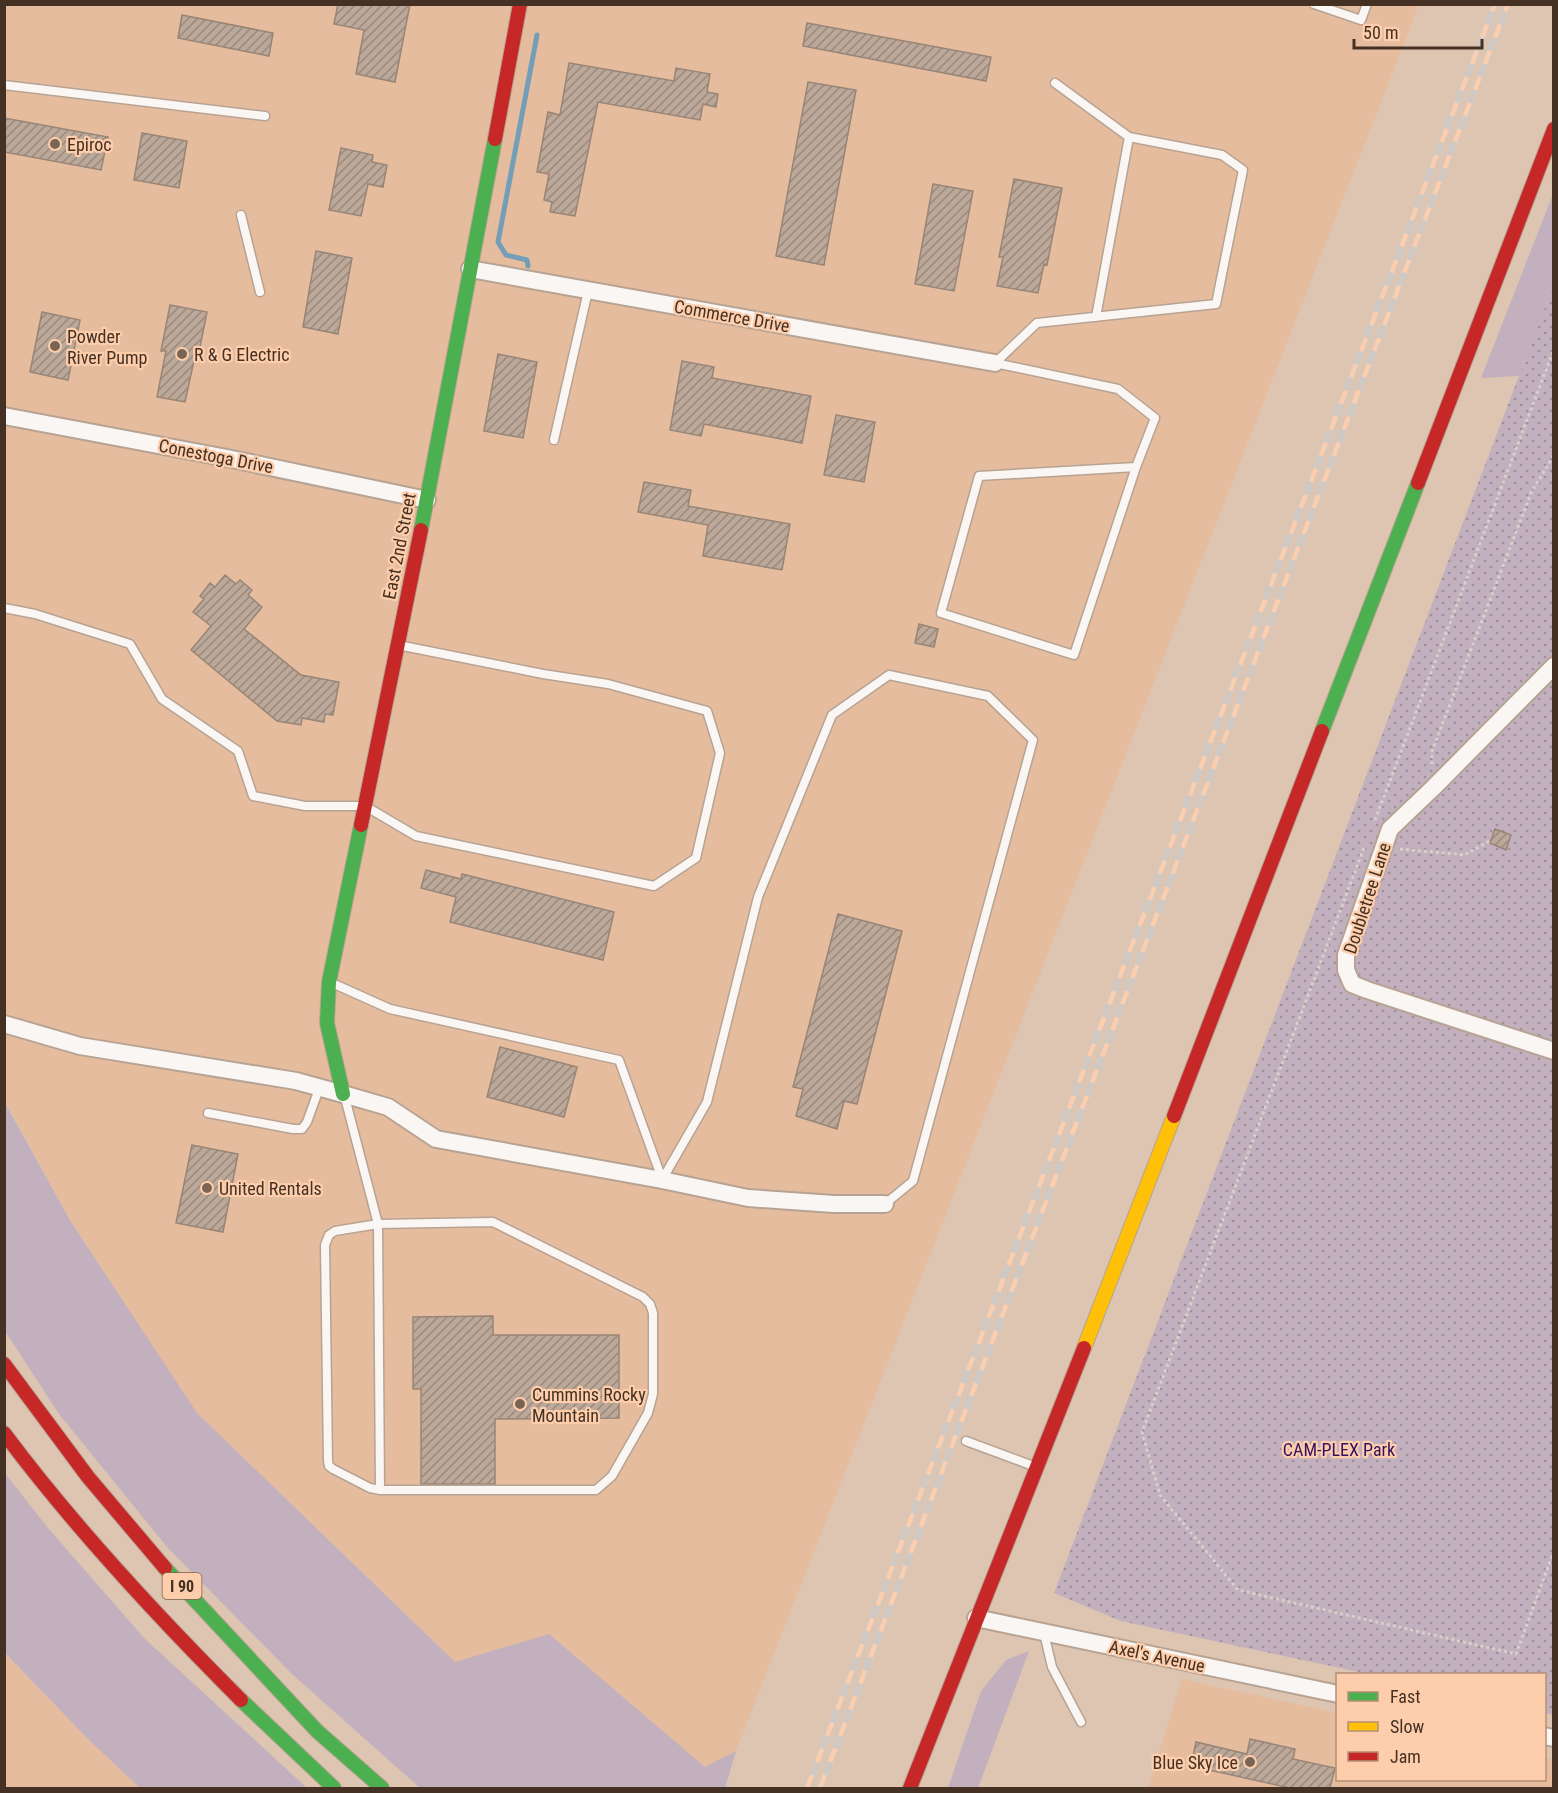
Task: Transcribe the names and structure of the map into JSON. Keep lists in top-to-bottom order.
{
  "streets": {
    "main road": ["East 2nd Street", "I 90"],
    "street": [
      "Commerce Drive",
      "Conestoga Drive",
      "Doubletree Lane",
      "Axel's Avenue"
    ]
  },
  "crossings": [
    ["Commerce Drive", "East 2nd Street"],
    ["Conestoga Drive", "East 2nd Street"]
  ],
  "parks": ["CAM-PLEX Park"],
  "places": [
    "Epiroc",
    "Powder River Pump",
    "R & G Electric",
    "United Rentals",
    "Cummins Rocky Mountain",
    "Blue Sky Ice"
  ],
  "legend": ["Fast", "Slow", "Jam"],
  "scale_bar": "50 m"
}
